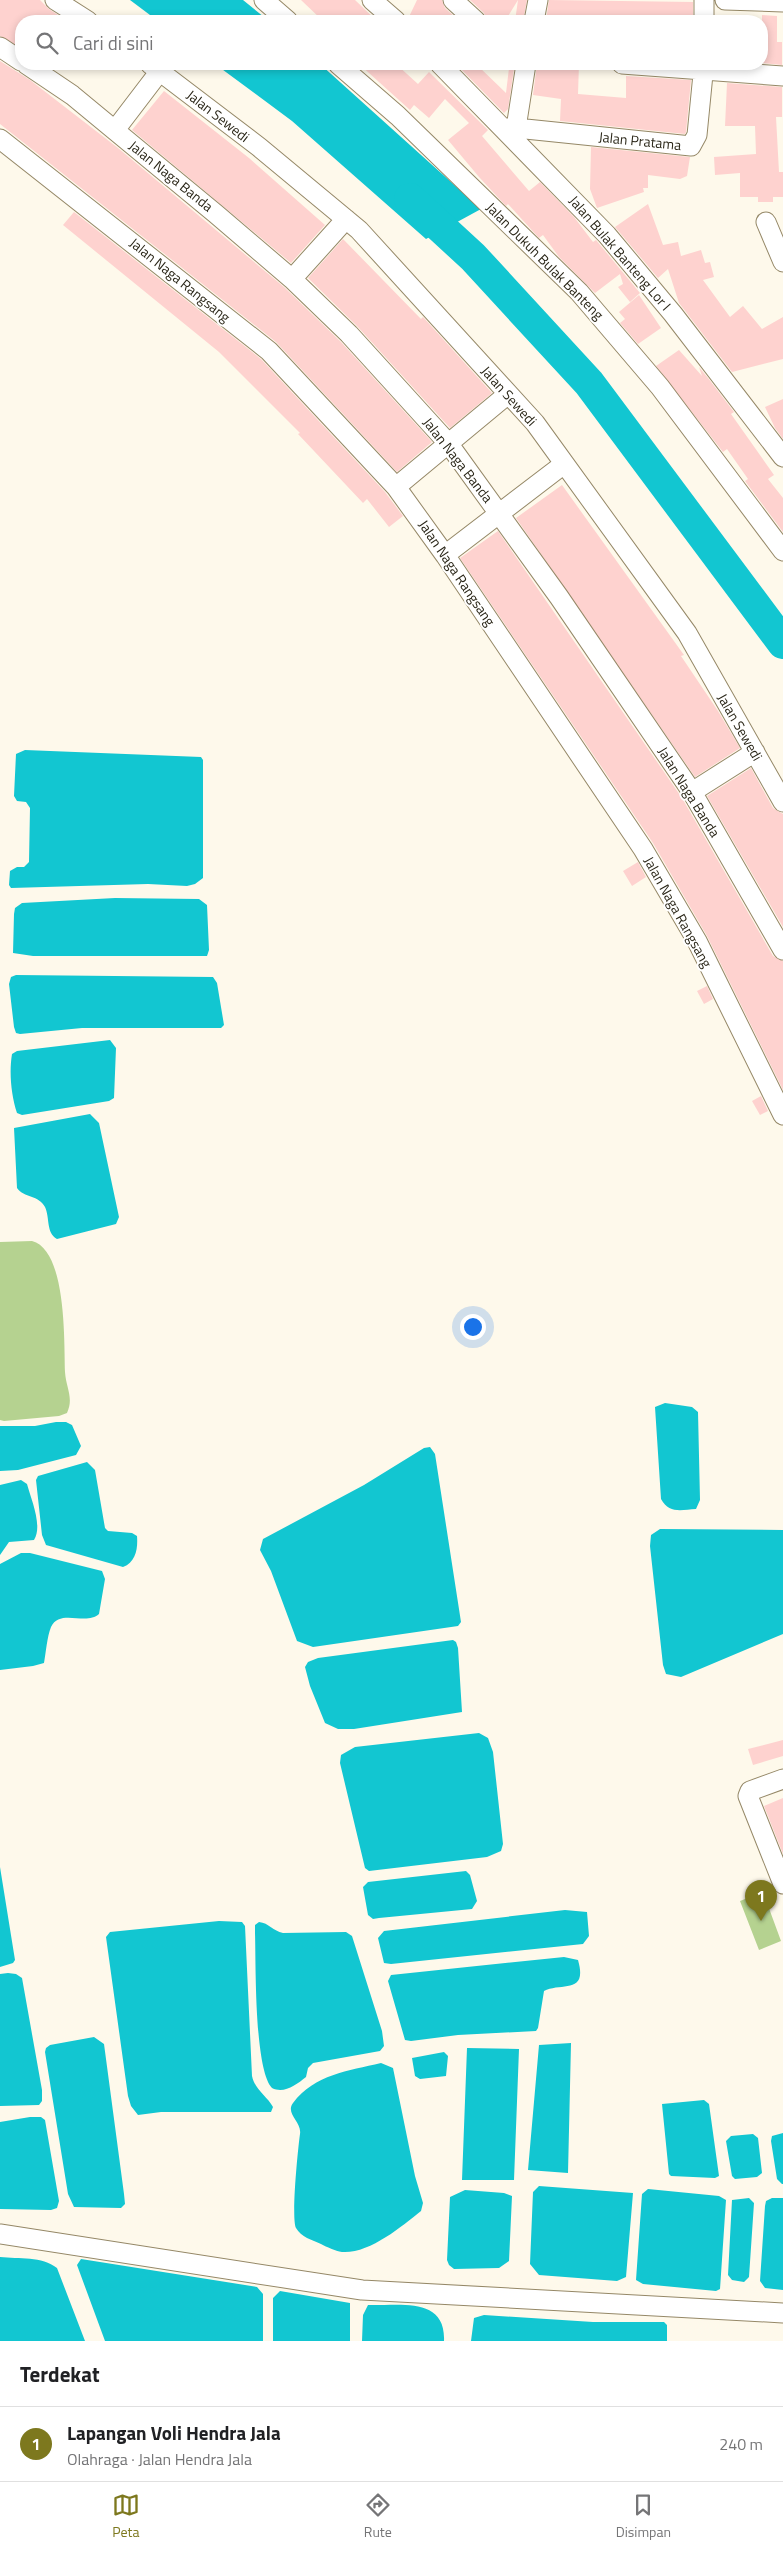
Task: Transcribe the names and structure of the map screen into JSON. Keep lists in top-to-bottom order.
{
  "streets": {
    "street": [
      "Jalan Sewedi",
      "Jalan Pratama",
      "Jalan Naga Banda",
      "Jalan Bulak Banteng Lor I",
      "Jalan Dukuh Bulak Banteng",
      "Jalan Naga Rangsang"
    ]
  },
  "crossings": [
    ["Jalan Pratama", "Jalan Bulak Banteng Lor I"]
  ],
  "page": {
    "search": "Cari di sini",
    "pins": "1",
    "heading": "Terdekat",
    "list": [
      {
        "mark": "1",
        "name": "Lapangan Voli Hendra Jala",
        "note": "Olahraga · Jalan Hendra Jala",
        "value": "240 m"
      }
    ],
    "nav": ["Peta", "Rute", "Disimpan"]
  }
}
